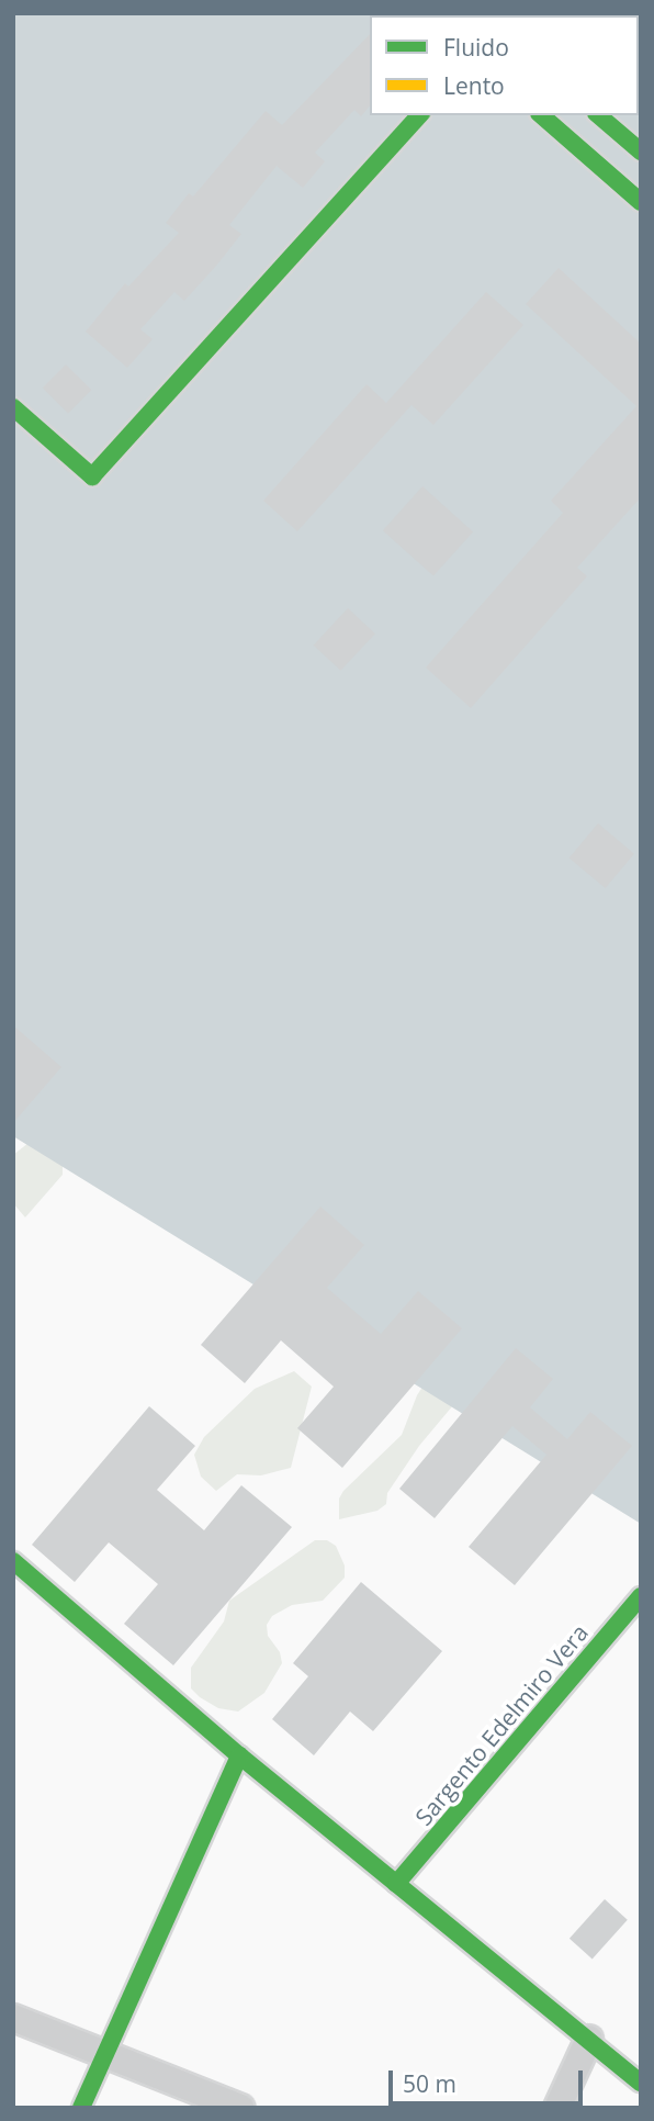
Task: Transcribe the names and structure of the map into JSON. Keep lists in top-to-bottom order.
{
  "streets": {
    "street": ["Sargento Edelmiro Vera"]
  },
  "legend": ["Fluido", "Lento"],
  "scale_bar": "50 m"
}
